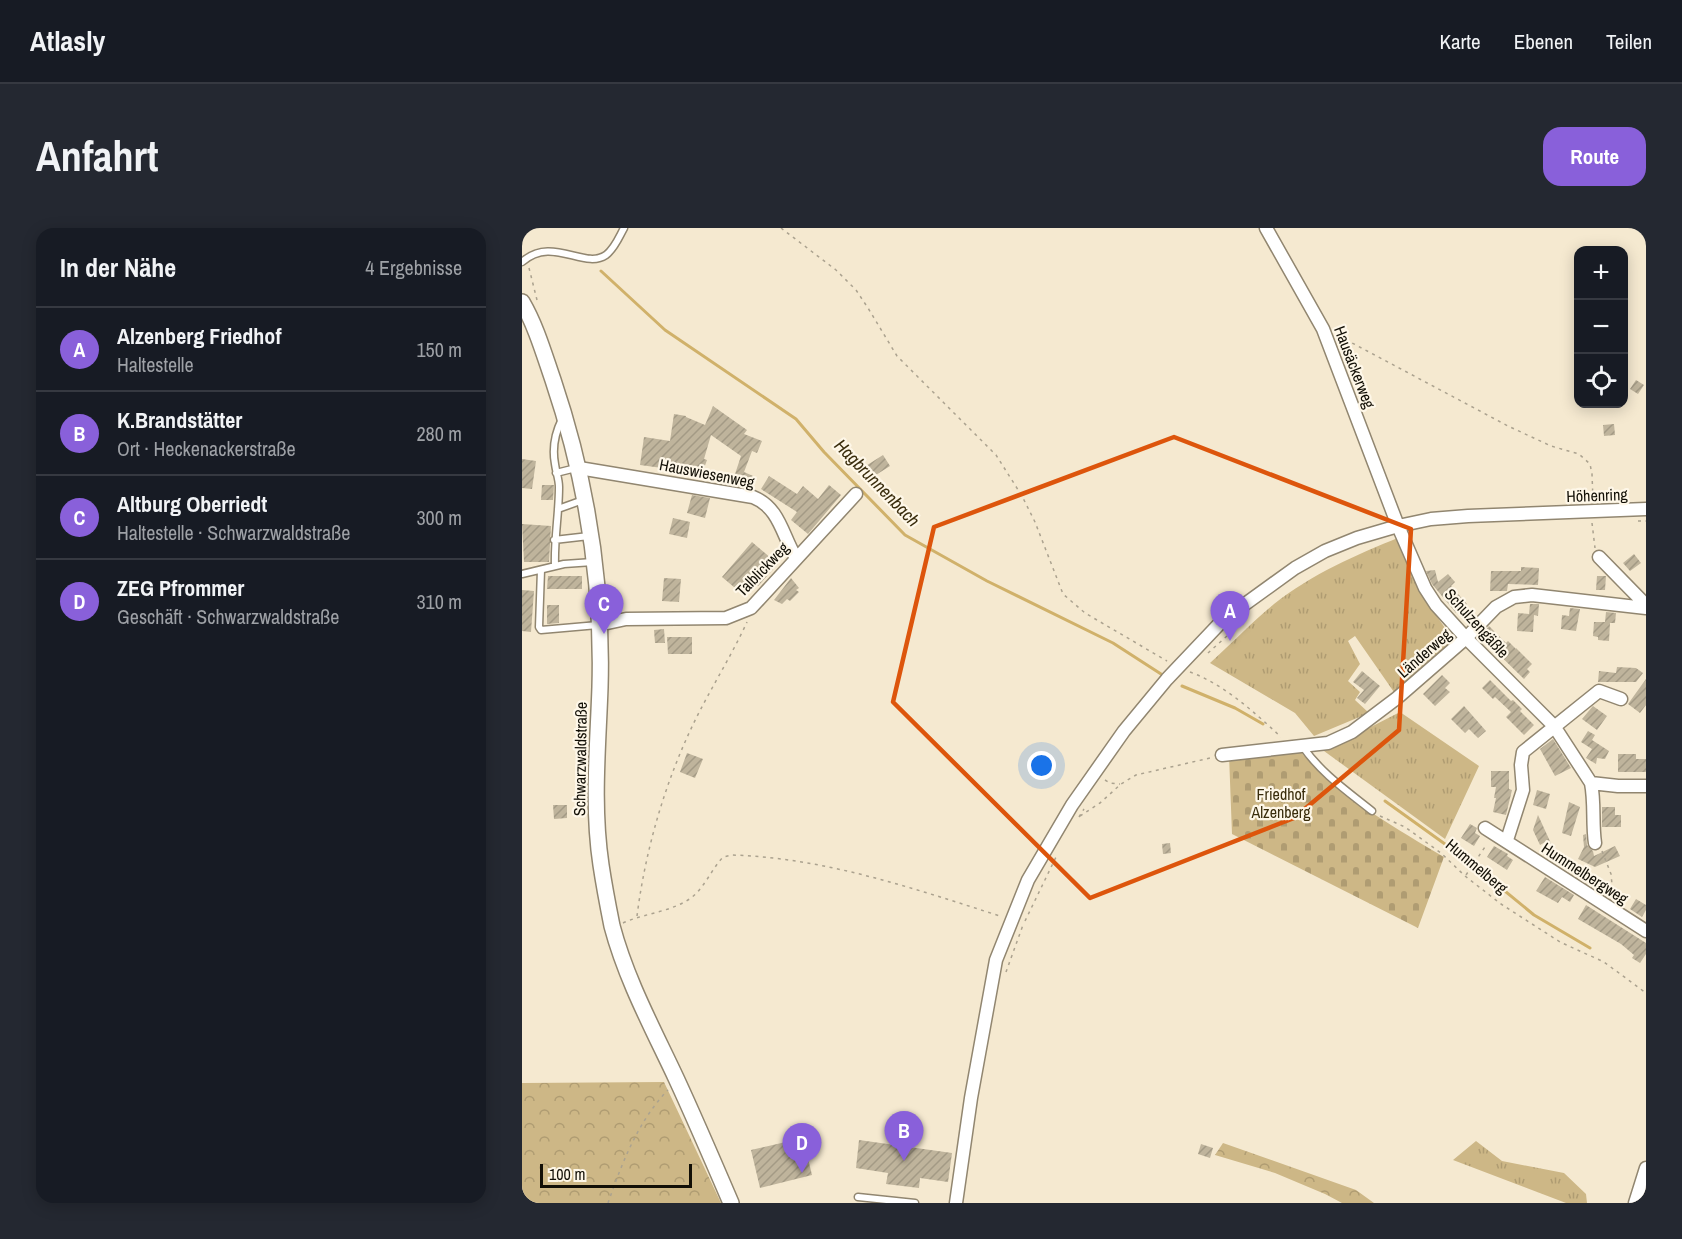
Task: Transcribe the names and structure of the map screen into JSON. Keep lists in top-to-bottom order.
{
  "streets": {
    "street": [
      "Hausäckerweg",
      "Hauswiesenweg",
      "Höhenring",
      "Talblickweg",
      "Schulzengäßle",
      "Länderweg",
      "Schwarzwaldstraße",
      "Hummelbergweg"
    ],
    "path": ["Hummelberg"]
  },
  "crossings": [
    ["Hausäckerweg", "Höhenring"],
    ["Hausäckerweg", "Schulzengäßle"],
    ["Hauswiesenweg", "Talblickweg"],
    ["Hauswiesenweg", "Schwarzwaldstraße"],
    ["Höhenring", "Schulzengäßle"],
    ["Talblickweg", "Schwarzwaldstraße"],
    ["Schulzengäßle", "Länderweg"]
  ],
  "water": ["Hagbrunnenbach"],
  "parks": ["Friedhof Alzenberg"],
  "scale_bar": "100 m",
  "page": {
    "header": "Atlasly",
    "nav": ["Karte", "Ebenen", "Teilen"],
    "buttons": "Route",
    "title": "Anfahrt",
    "heading": ["In der Nähe", "4 Ergebnisse"],
    "map_buttons": ["+", "−"],
    "list": [
      {
        "mark": "A",
        "name": "Alzenberg Friedhof",
        "note": "Haltestelle",
        "value": "150 m"
      },
      {
        "mark": "B",
        "name": "K.Brandstätter",
        "note": "Ort · Heckenackerstraße",
        "value": "280 m"
      },
      {
        "mark": "C",
        "name": "Altburg Oberriedt",
        "note": "Haltestelle · Schwarzwaldstraße",
        "value": "300 m"
      },
      {
        "mark": "D",
        "name": "ZEG Pfrommer",
        "note": "Geschäft · Schwarzwaldstraße",
        "value": "310 m"
      }
    ],
    "pins": [
      "C",
      "A",
      "B",
      "D"
    ],
    "scale": "100 m"
  }
}
